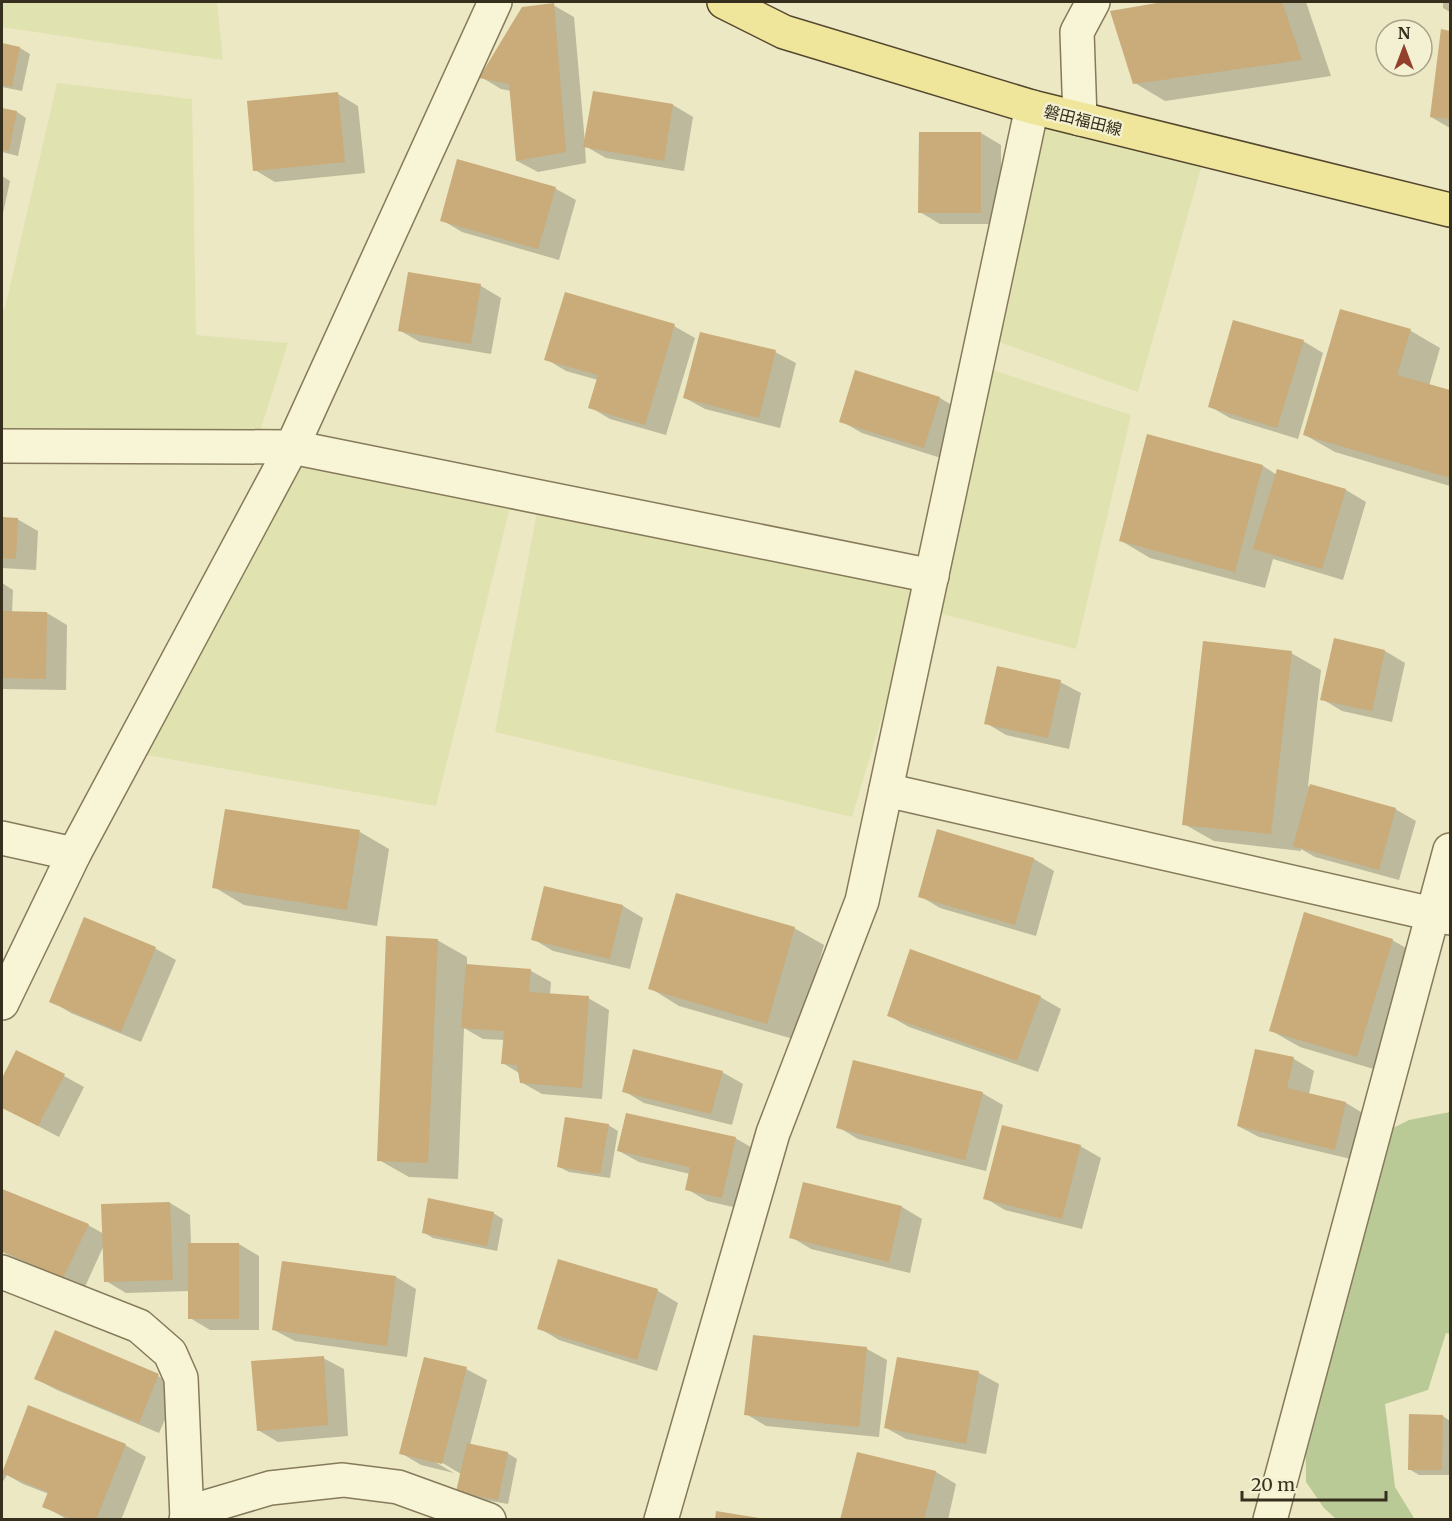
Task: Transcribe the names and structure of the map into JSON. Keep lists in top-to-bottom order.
{
  "streets": {
    "main road": ["磐田福田線"]
  },
  "scale_bar": "20 m",
  "north": "top"
}
